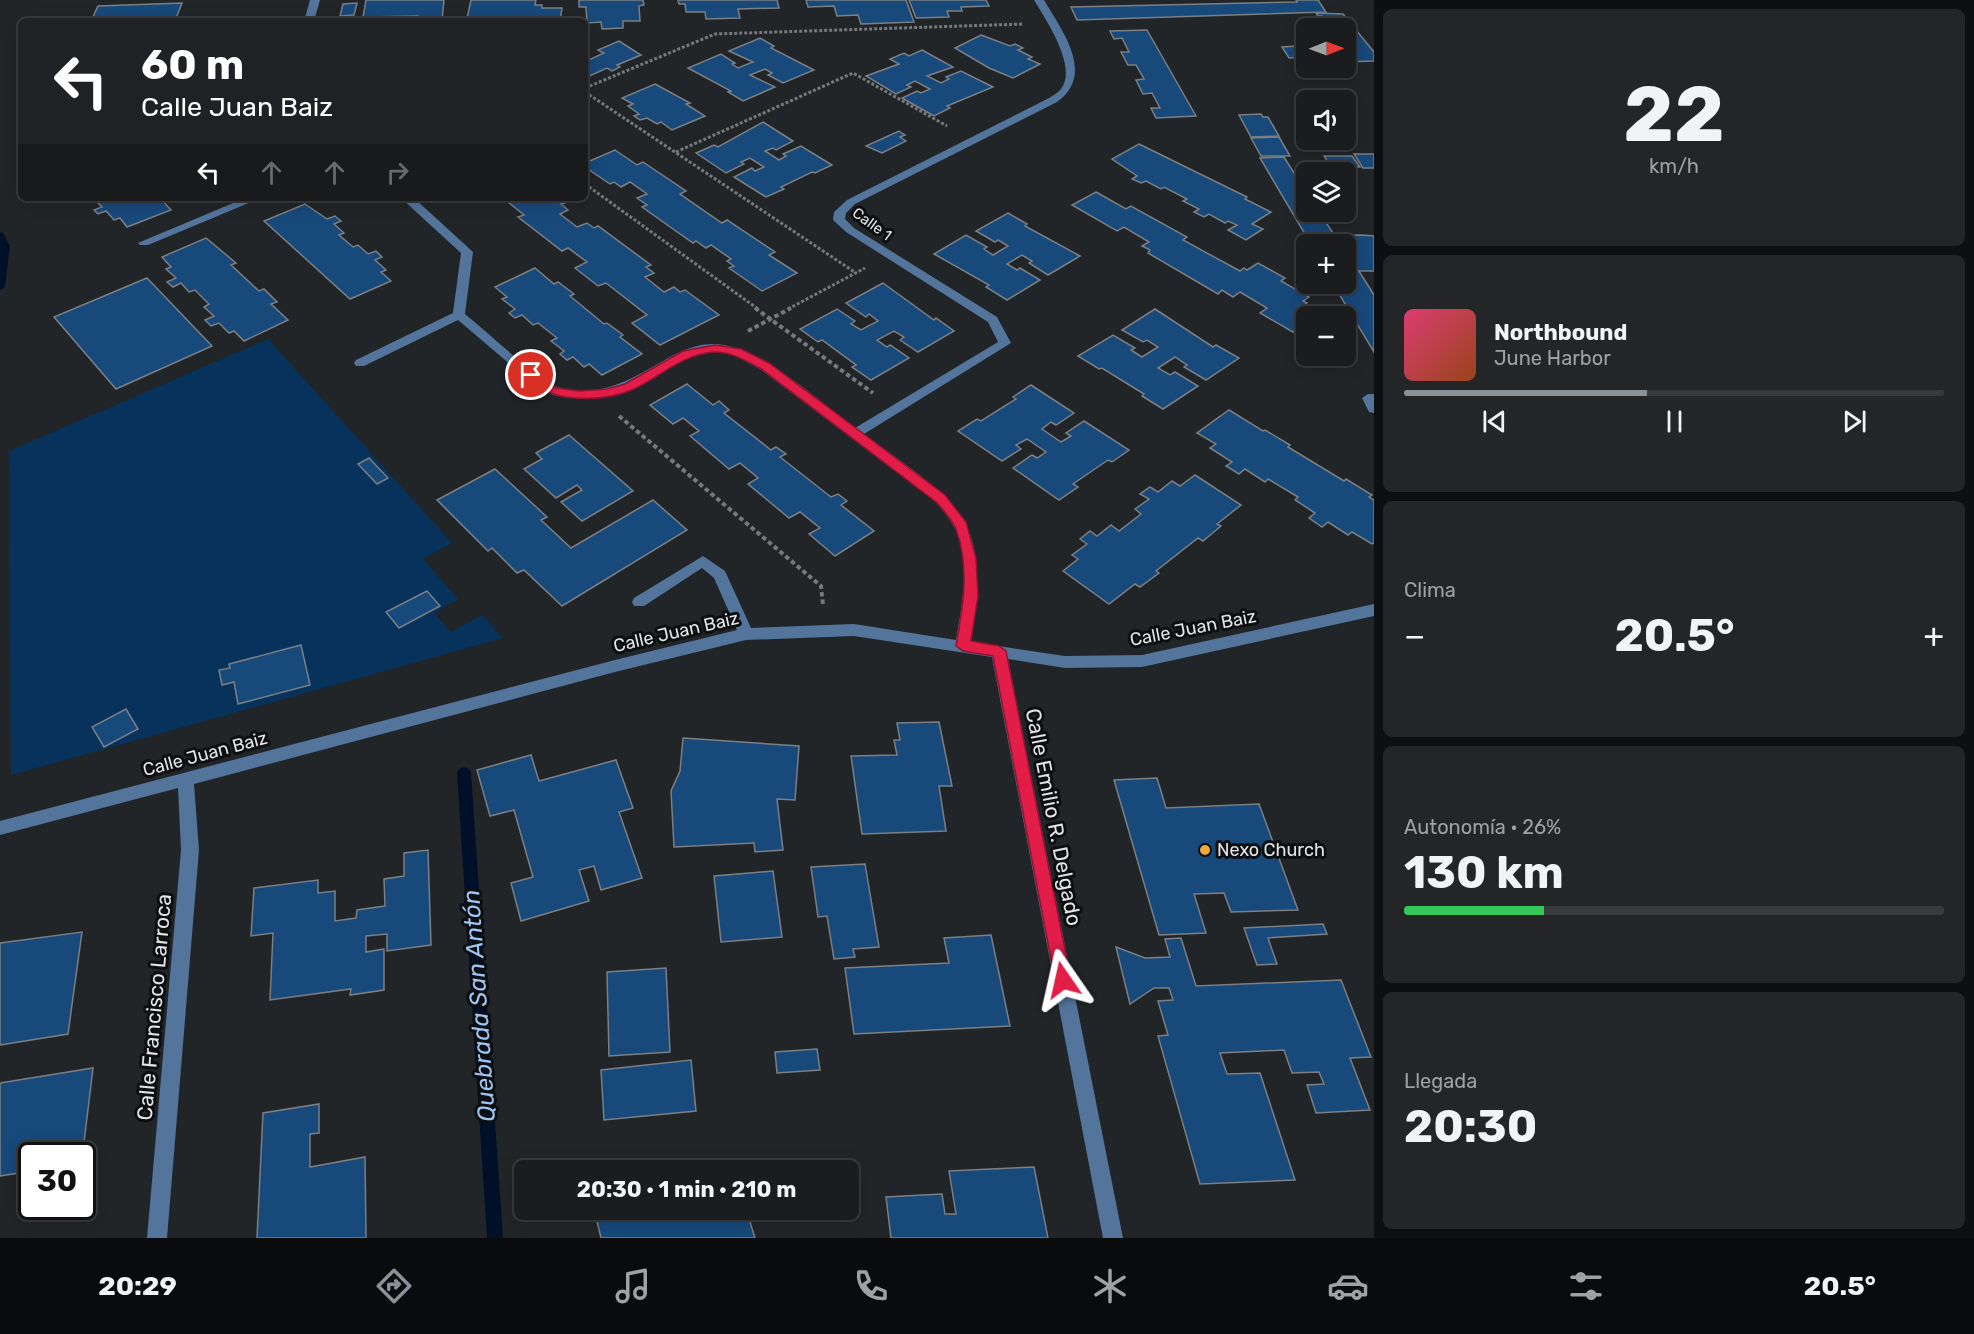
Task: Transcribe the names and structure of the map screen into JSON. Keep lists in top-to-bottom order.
{
  "streets": {
    "street": [
      "Calle 1",
      "Calle Juan Baiz",
      "Calle Emilio R. Delgado",
      "Calle Francisco Larroca"
    ]
  },
  "crossings": [
    ["Calle Juan Baiz", "Calle Emilio R. Delgado"],
    ["Calle Juan Baiz", "Calle Francisco Larroca"]
  ],
  "water": ["Quebrada San Antón"],
  "places": ["Nexo Church"],
  "north": "right",
  "page": {
    "tile": [
      ["22", "km/h"],
      "Clima",
      ["Autonomía · 26%", "130 km"],
      ["Llegada", "20:30"]
    ],
    "map_buttons": ["+", "−"],
    "turn": ["60 m", "Calle Juan Baiz"],
    "song": ["Northbound", "June Harbor"],
    "heat": ["−", "20.5°", "+"],
    "limit": "30",
    "trip": "20:30 · 1 min · 210 m",
    "tabs": ["20:29", "20.5°"]
  }
}
